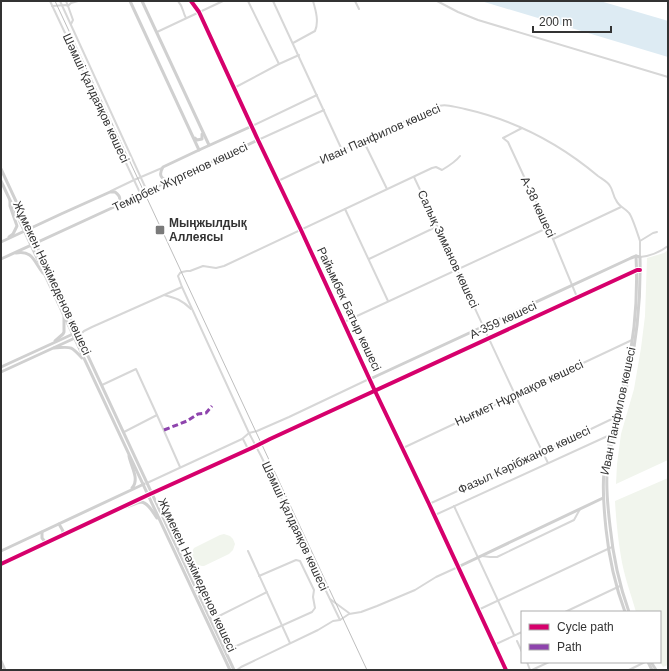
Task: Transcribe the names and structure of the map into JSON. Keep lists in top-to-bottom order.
{
  "streets": {
    "street": [
      "Шәмші Қалдаяқов көшесі",
      "Иван Панфилов көшесі",
      "Темірбек Жүргенов көшесі",
      "А-38 көшесі",
      "Салық Зиманов көшесі",
      "Жұмекен Нәжімеденов көшесі",
      "Райымбек Батыр көшесі",
      "А-359 көшесі",
      "Нығмет Нұрмақов көшесі",
      "Фазыл Кәрібжанов көшесі"
    ]
  },
  "crossings": [
    ["Шәмші Қалдаяқов көшесі", "Темірбек Жүргенов көшесі"],
    ["Иван Панфилов көшесі", "А-38 көшесі"],
    ["Иван Панфилов көшесі", "Райымбек Батыр көшесі"],
    ["Иван Панфилов көшесі", "А-359 көшесі"],
    ["Иван Панфилов көшесі", "Нығмет Нұрмақов көшесі"],
    ["Иван Панфилов көшесі", "Фазыл Кәрібжанов көшесі"],
    ["Темірбек Жүргенов көшесі", "Жұмекен Нәжімеденов көшесі"],
    ["Темірбек Жүргенов көшесі", "Райымбек Батыр көшесі"],
    ["А-38 көшесі", "А-359 көшесі"],
    ["Салық Зиманов көшесі", "А-359 көшесі"],
    ["Салық Зиманов көшесі", "Нығмет Нұрмақов көшесі"],
    ["Салық Зиманов көшесі", "Фазыл Кәрібжанов көшесі"],
    ["Райымбек Батыр көшесі", "А-359 көшесі"],
    ["Райымбек Батыр көшесі", "Нығмет Нұрмақов көшесі"],
    ["Райымбек Батыр көшесі", "Фазыл Кәрібжанов көшесі"]
  ],
  "places": {
    "transit": ["Мыңжылдық Аллеясы"]
  },
  "legend": ["Cycle path", "Path"],
  "scale_bar": "200 m"
}
